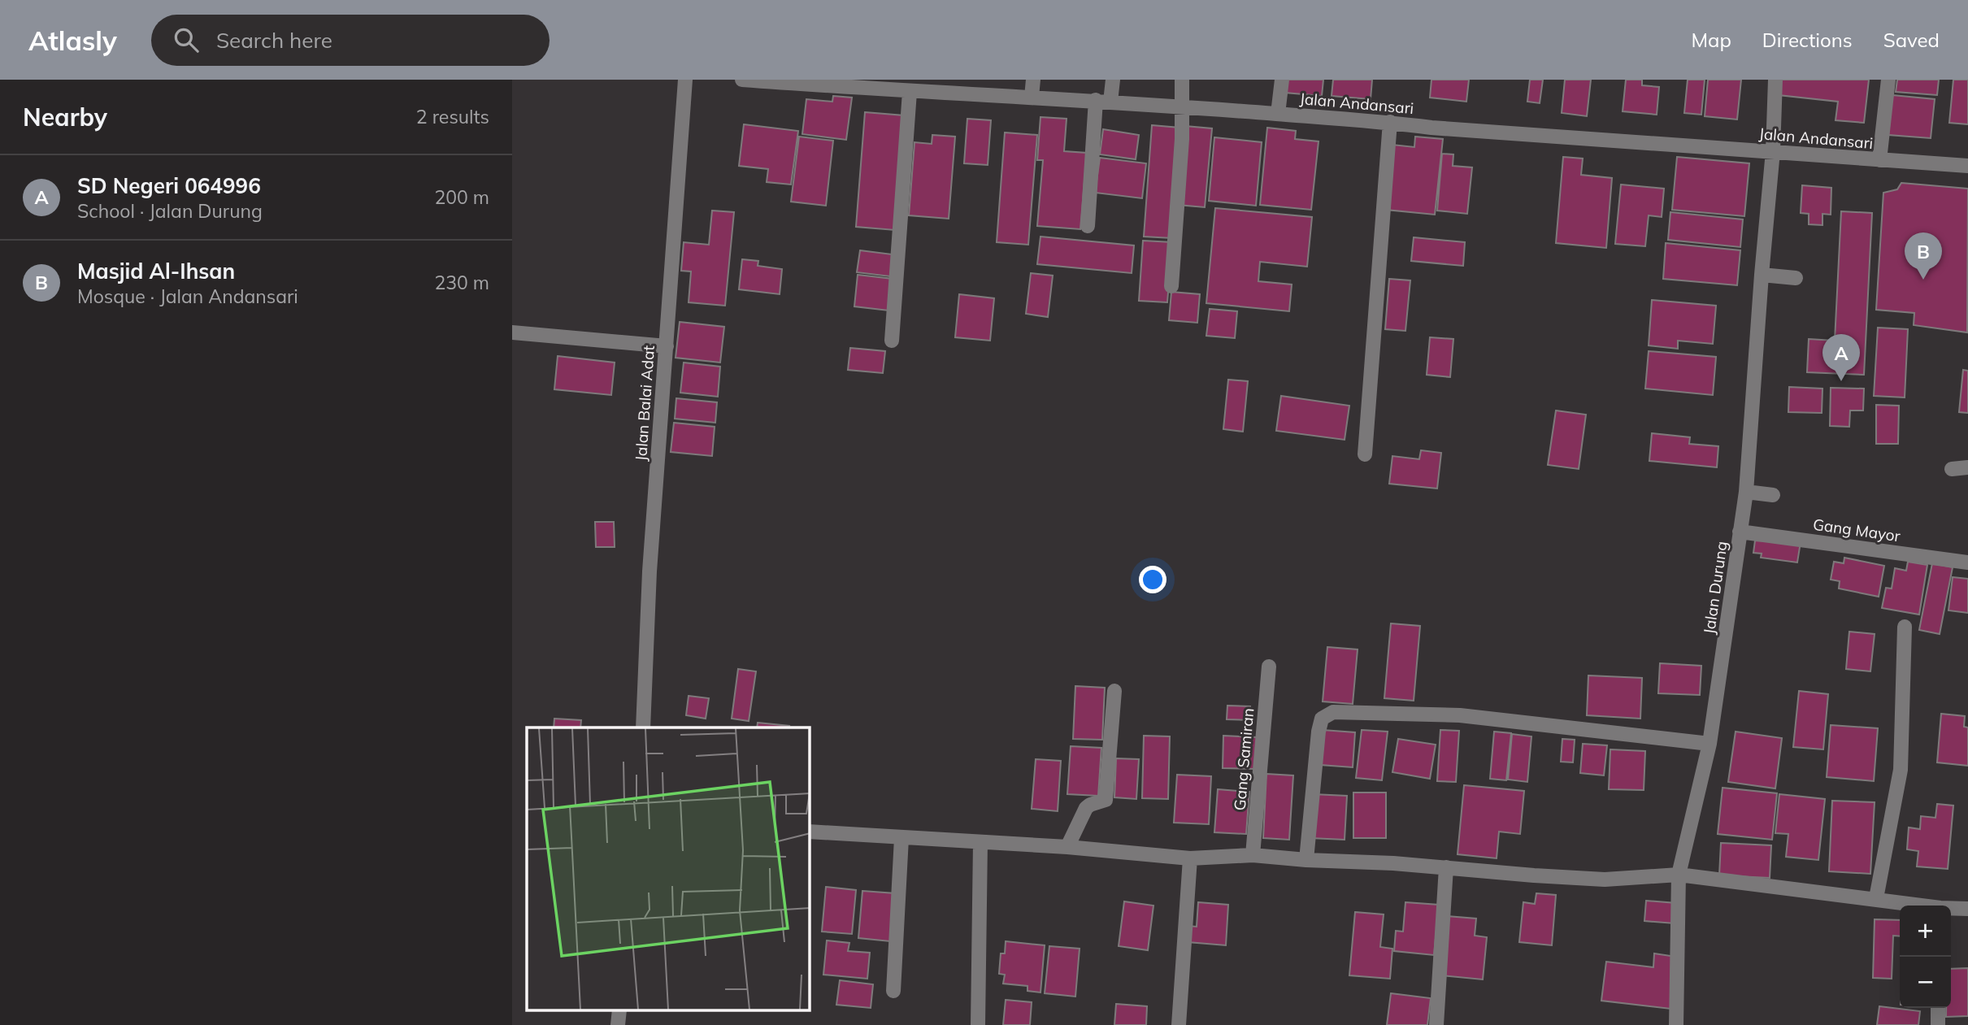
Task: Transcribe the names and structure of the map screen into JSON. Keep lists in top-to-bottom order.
{
  "streets": {
    "street": [
      "Jalan Andansari",
      "Jalan Balai Adat",
      "Gang Mayor",
      "Jalan Durung",
      "Gang Samiran"
    ]
  },
  "crossings": [
    ["Jalan Andansari", "Jalan Durung"],
    ["Gang Mayor", "Jalan Durung"]
  ],
  "page": {
    "header": "Atlasly",
    "search": "Search here",
    "nav": ["Map", "Directions", "Saved"],
    "heading": ["Nearby", "2 results"],
    "list": [
      {
        "mark": "A",
        "name": "SD Negeri 064996",
        "note": "School · Jalan Durung",
        "value": "200 m"
      },
      {
        "mark": "B",
        "name": "Masjid Al-Ihsan",
        "note": "Mosque · Jalan Andansari",
        "value": "230 m"
      }
    ],
    "pins": ["B", "A"],
    "map_buttons": ["+", "−"]
  }
}
